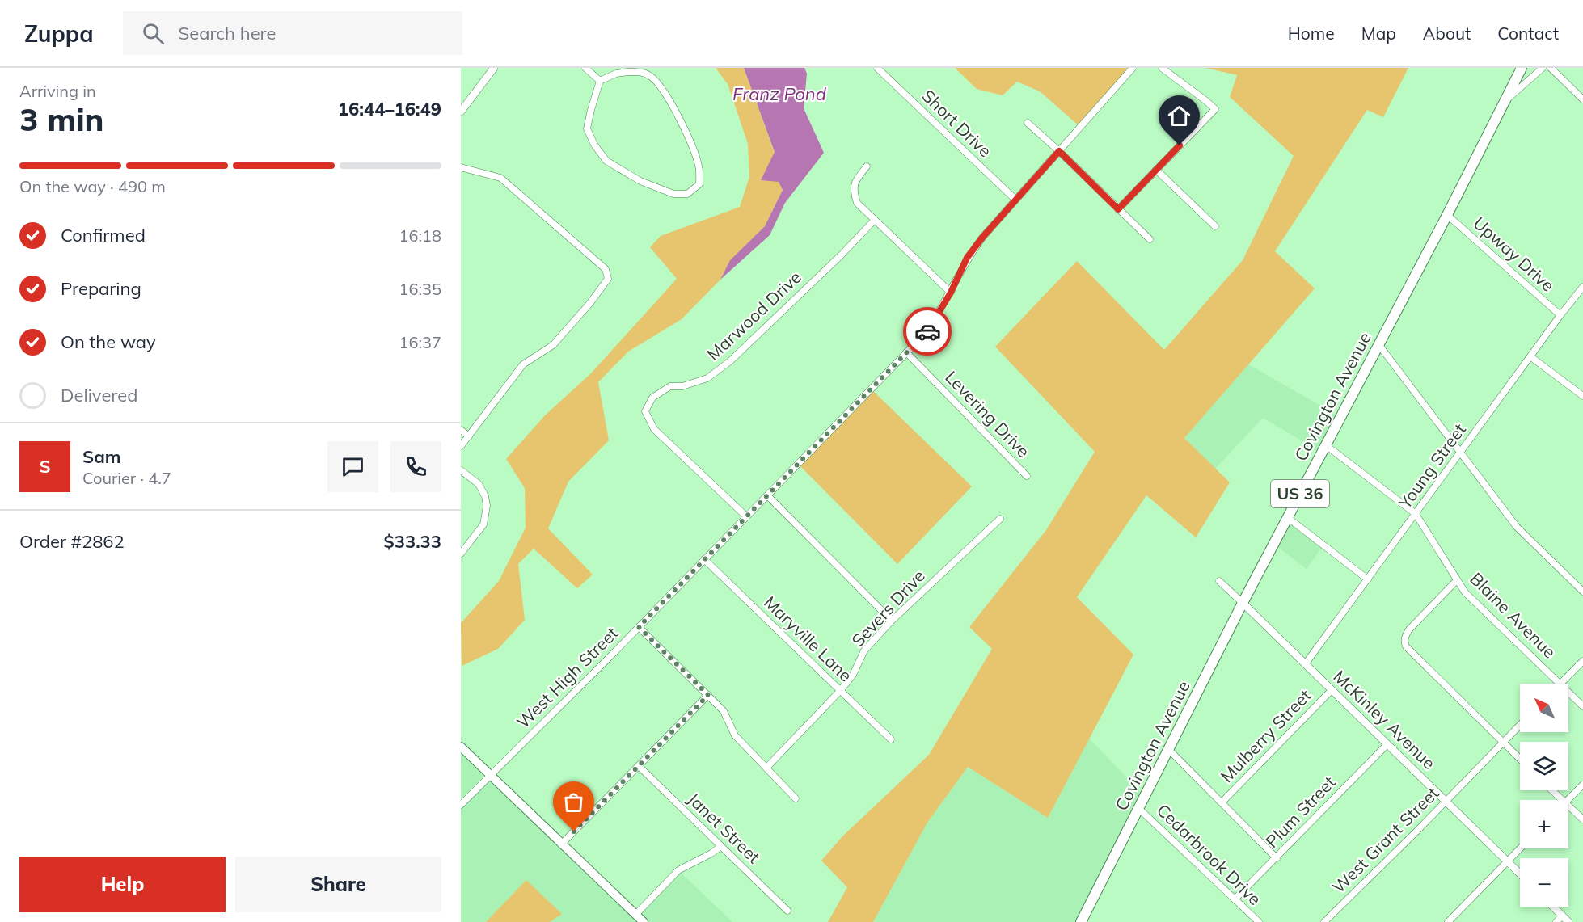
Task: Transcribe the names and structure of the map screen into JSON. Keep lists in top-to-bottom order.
{
  "streets": {
    "main road": ["Covington Avenue", "US 36"],
    "street": [
      "Short Drive",
      "Upway Drive",
      "Marwood Drive",
      "Levering Drive",
      "Young Street",
      "Severs Drive",
      "Blaine Avenue",
      "Maryville Lane",
      "West High Street",
      "McKinley Avenue",
      "Mulberry Street",
      "Plum Street",
      "Janet Street",
      "West Grant Street",
      "Cedarbrook Drive"
    ]
  },
  "crossings": [
    ["Short Drive", "West High Street"],
    ["Upway Drive", "Covington Avenue"],
    ["Upway Drive", "Young Street"],
    ["Marwood Drive", "West High Street"],
    ["Covington Avenue", "McKinley Avenue"],
    ["Covington Avenue", "Cedarbrook Drive"],
    ["Levering Drive", "West High Street"],
    ["Young Street", "Blaine Avenue"],
    ["Young Street", "McKinley Avenue"],
    ["Severs Drive", "Maryville Lane"],
    ["Maryville Lane", "West High Street"],
    ["McKinley Avenue", "Mulberry Street"],
    ["McKinley Avenue", "Plum Street"],
    ["McKinley Avenue", "West Grant Street"],
    ["Plum Street", "Cedarbrook Drive"]
  ],
  "water": ["Franz Pond"],
  "north": "top left",
  "page": {
    "header": "Zuppa",
    "search": "Search here",
    "nav": [
      "Home",
      "Map",
      "About",
      "Contact"
    ],
    "heading": ["3 min", "Arriving in", "16:44–16:49"],
    "panel": [
      "Sam",
      "Courier · 4.7",
      "Order #2862",
      "$33.33"
    ],
    "bar": "On the way · 490 m",
    "list": [
      ["Confirmed", "16:18"],
      ["Preparing", "16:35"],
      ["On the way", "16:37"],
      "Delivered"
    ],
    "round": "S",
    "map_buttons": ["+", "−"],
    "buttons": ["Help", "Share"]
  }
}
